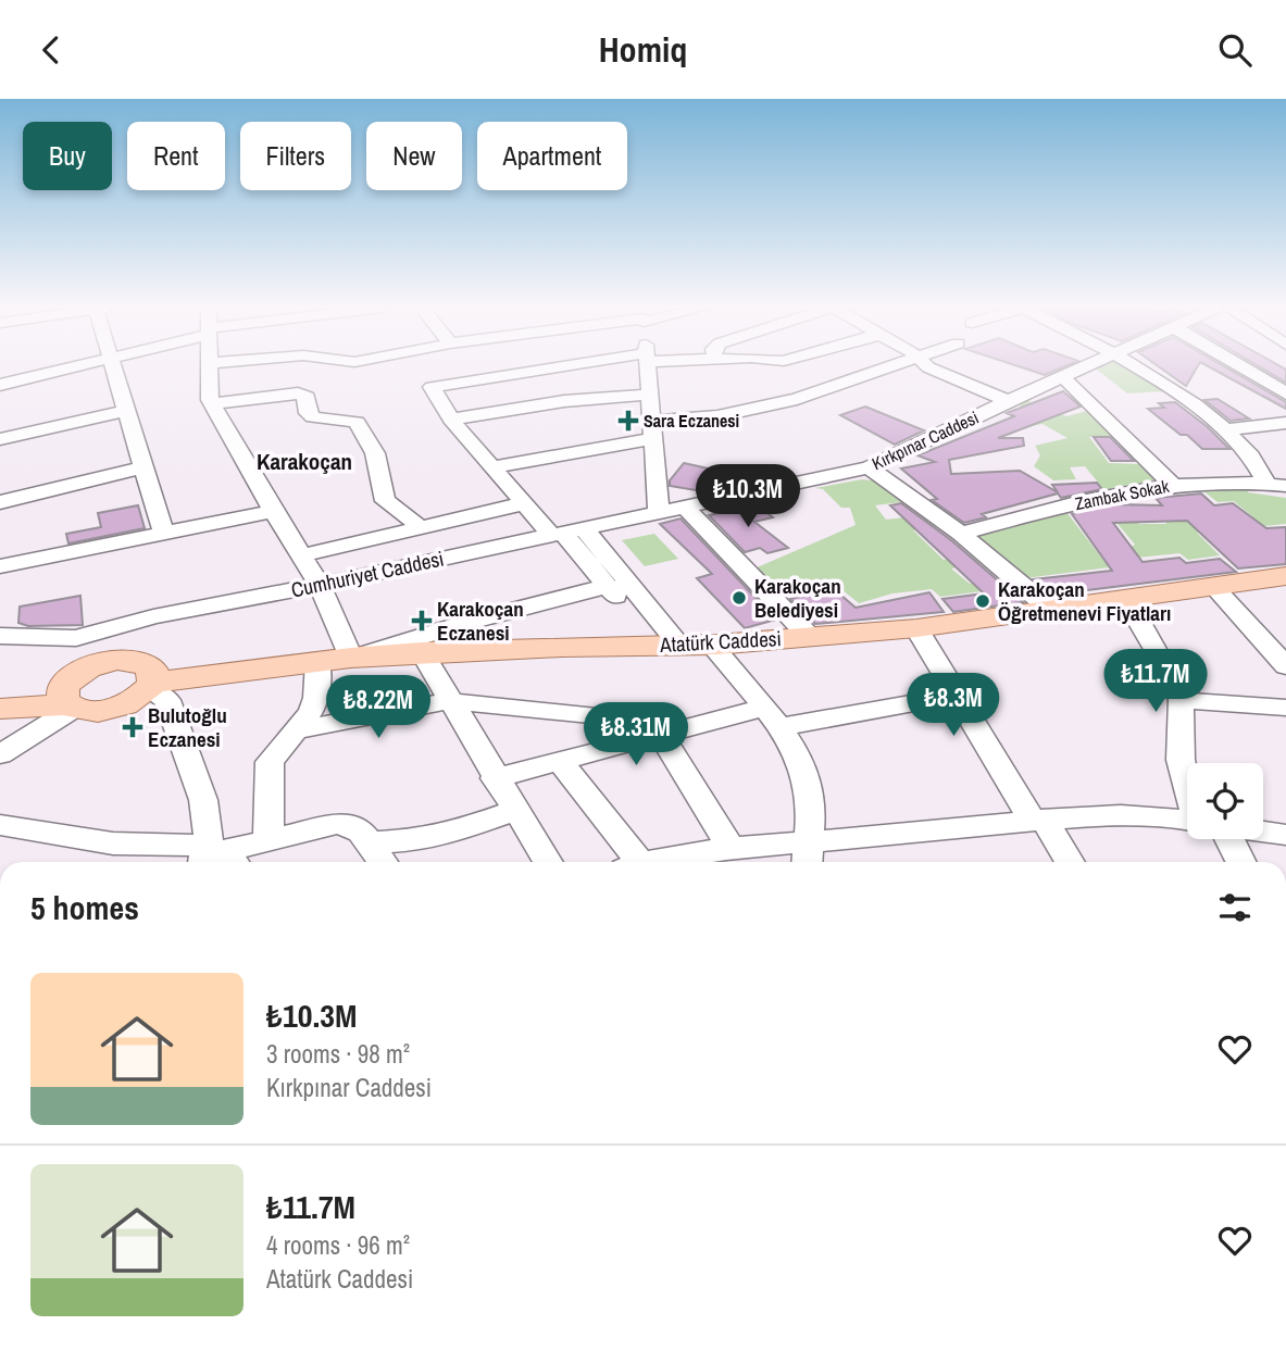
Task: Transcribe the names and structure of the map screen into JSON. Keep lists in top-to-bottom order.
{
  "streets": {
    "main road": ["Atatürk Caddesi"],
    "street": ["Kırkpınar Caddesi", "Zambak Sokak", "Cumhuriyet Caddesi"]
  },
  "crossings": [
    ["Kırkpınar Caddesi", "Cumhuriyet Caddesi"]
  ],
  "districts": ["Karakoçan"],
  "places": {
    "health": ["Sara Eczanesi", "Karakoçan Eczanesi", "Bulutoğlu Eczanesi"],
    "other": ["Karakoçan Belediyesi", "Karakoçan Öğretmenevi Fiyatları"]
  },
  "page": {
    "header": "Homiq",
    "chip": [
      "Buy",
      "Rent",
      "Filters",
      "New",
      "Apartment"
    ],
    "price": [
      "₺10.3M",
      "₺11.7M",
      "₺8.3M",
      "₺8.22M",
      "₺8.31M"
    ],
    "heading": "5 homes",
    "list": [
      {
        "name": "₺10.3M",
        "note": "3 rooms · 98 m² · Kırkpınar Caddesi"
      },
      {
        "name": "₺11.7M",
        "note": "4 rooms · 96 m² · Atatürk Caddesi"
      }
    ]
  }
}
